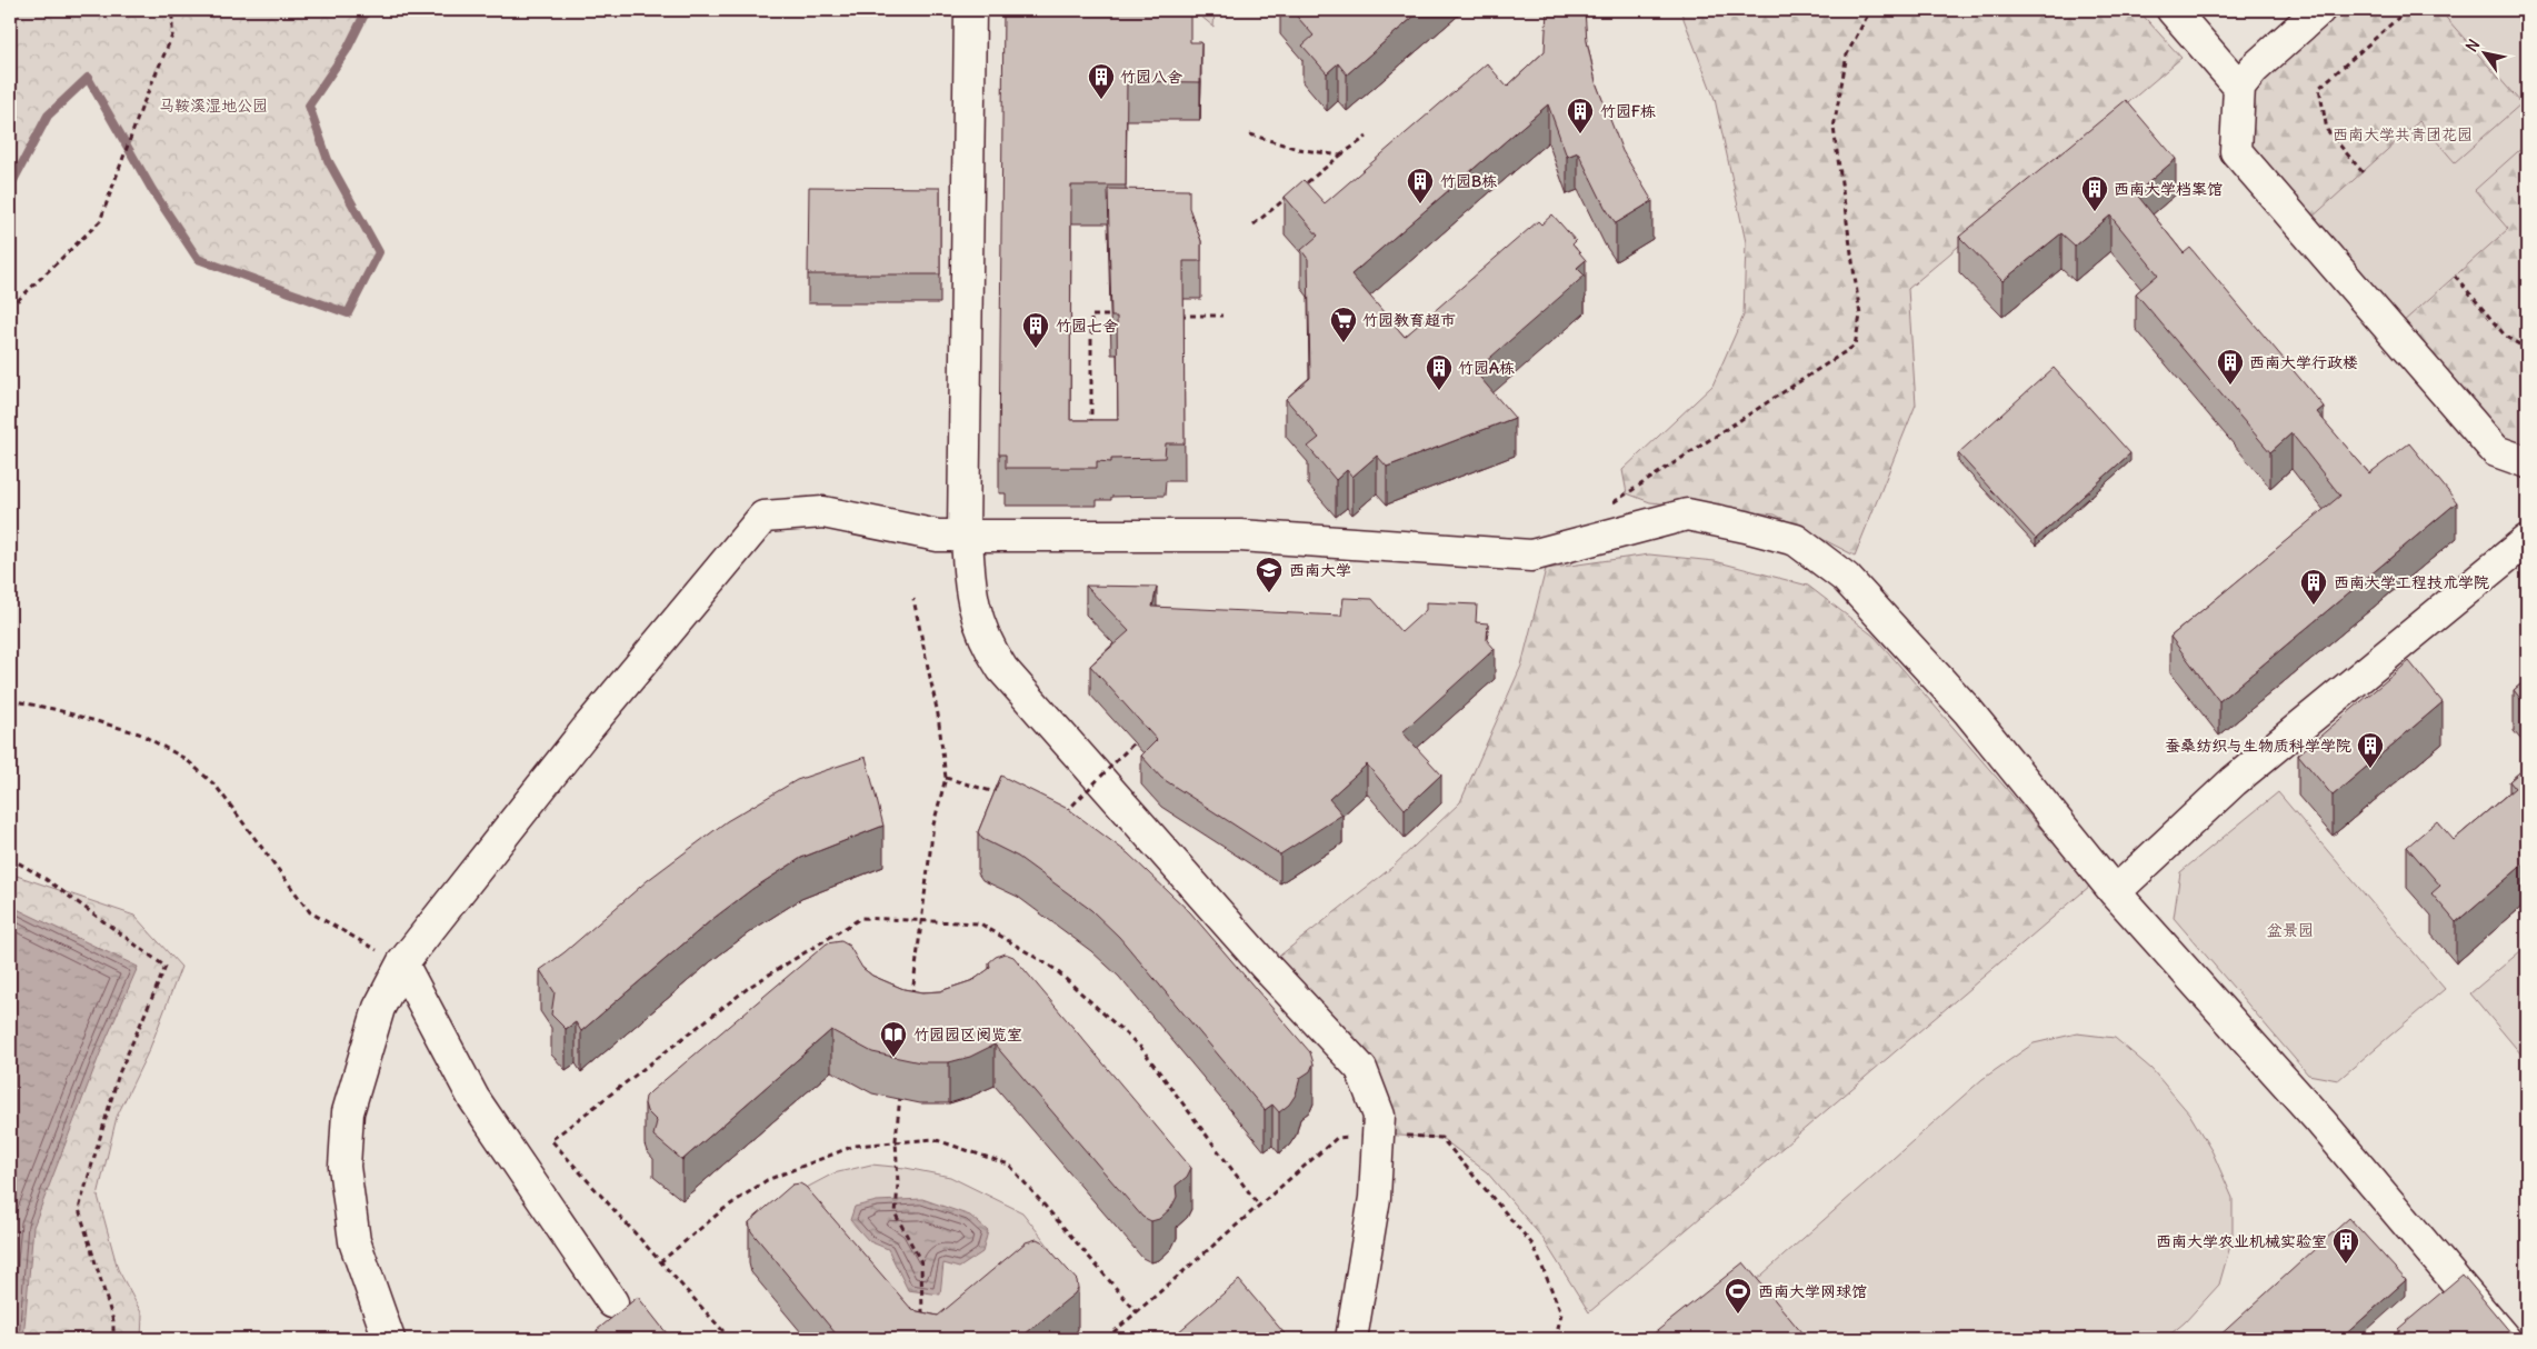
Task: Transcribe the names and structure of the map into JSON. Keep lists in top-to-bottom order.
{
  "parks": ["马鞍溪湿地公园", "西南大学共青团花园", "盆景园"],
  "places": {
    "building": [
      "竹园八舍",
      "竹园F栋",
      "竹园B栋",
      "西南大学档案馆",
      "竹园七舍",
      "西南大学行政楼",
      "竹园A栋",
      "西南大学工程技术学院",
      "蚕桑纺织与生物质科学学院",
      "西南大学农业机械实验室"
    ],
    "supermarket": ["竹园教育超市"],
    "school or university": ["西南大学"],
    "library": ["竹园园区阅览室"],
    "sports": ["西南大学网球馆"]
  },
  "north": "top left"
}
